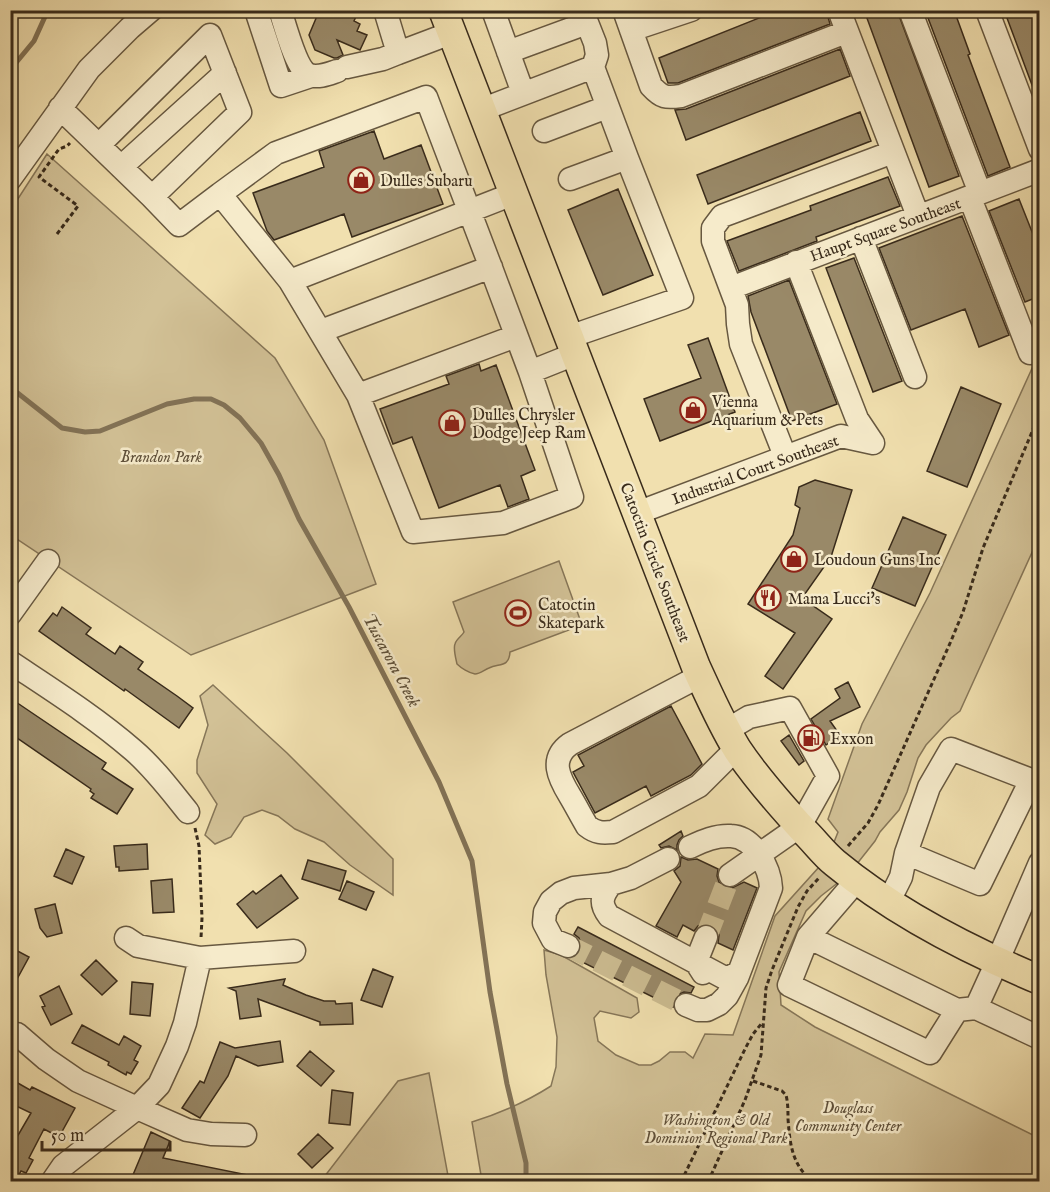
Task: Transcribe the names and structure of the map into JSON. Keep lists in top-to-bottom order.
{
  "streets": {
    "main road": ["Catoctin Circle Southeast"],
    "street": ["Haupt Square Southeast", "Industrial Court Southeast"]
  },
  "crossings": [
    ["Haupt Square Southeast", "Industrial Court Southeast"],
    ["Industrial Court Southeast", "Catoctin Circle Southeast"]
  ],
  "water": ["Tuscarora Creek"],
  "parks": ["Brandon Park", "Douglass Community Center", "Washington & Old Dominion Regional Park"],
  "places": {
    "shop": [
      "Dulles Subaru",
      "Vienna Aquarium & Pets",
      "Dulles Chrysler Dodge Jeep Ram",
      "Loudoun Guns Inc"
    ],
    "restaurant": ["Mama Lucci's"],
    "sports": ["Catoctin Skatepark"],
    "fuel station": ["Exxon"]
  },
  "scale_bar": "50 m"
}
